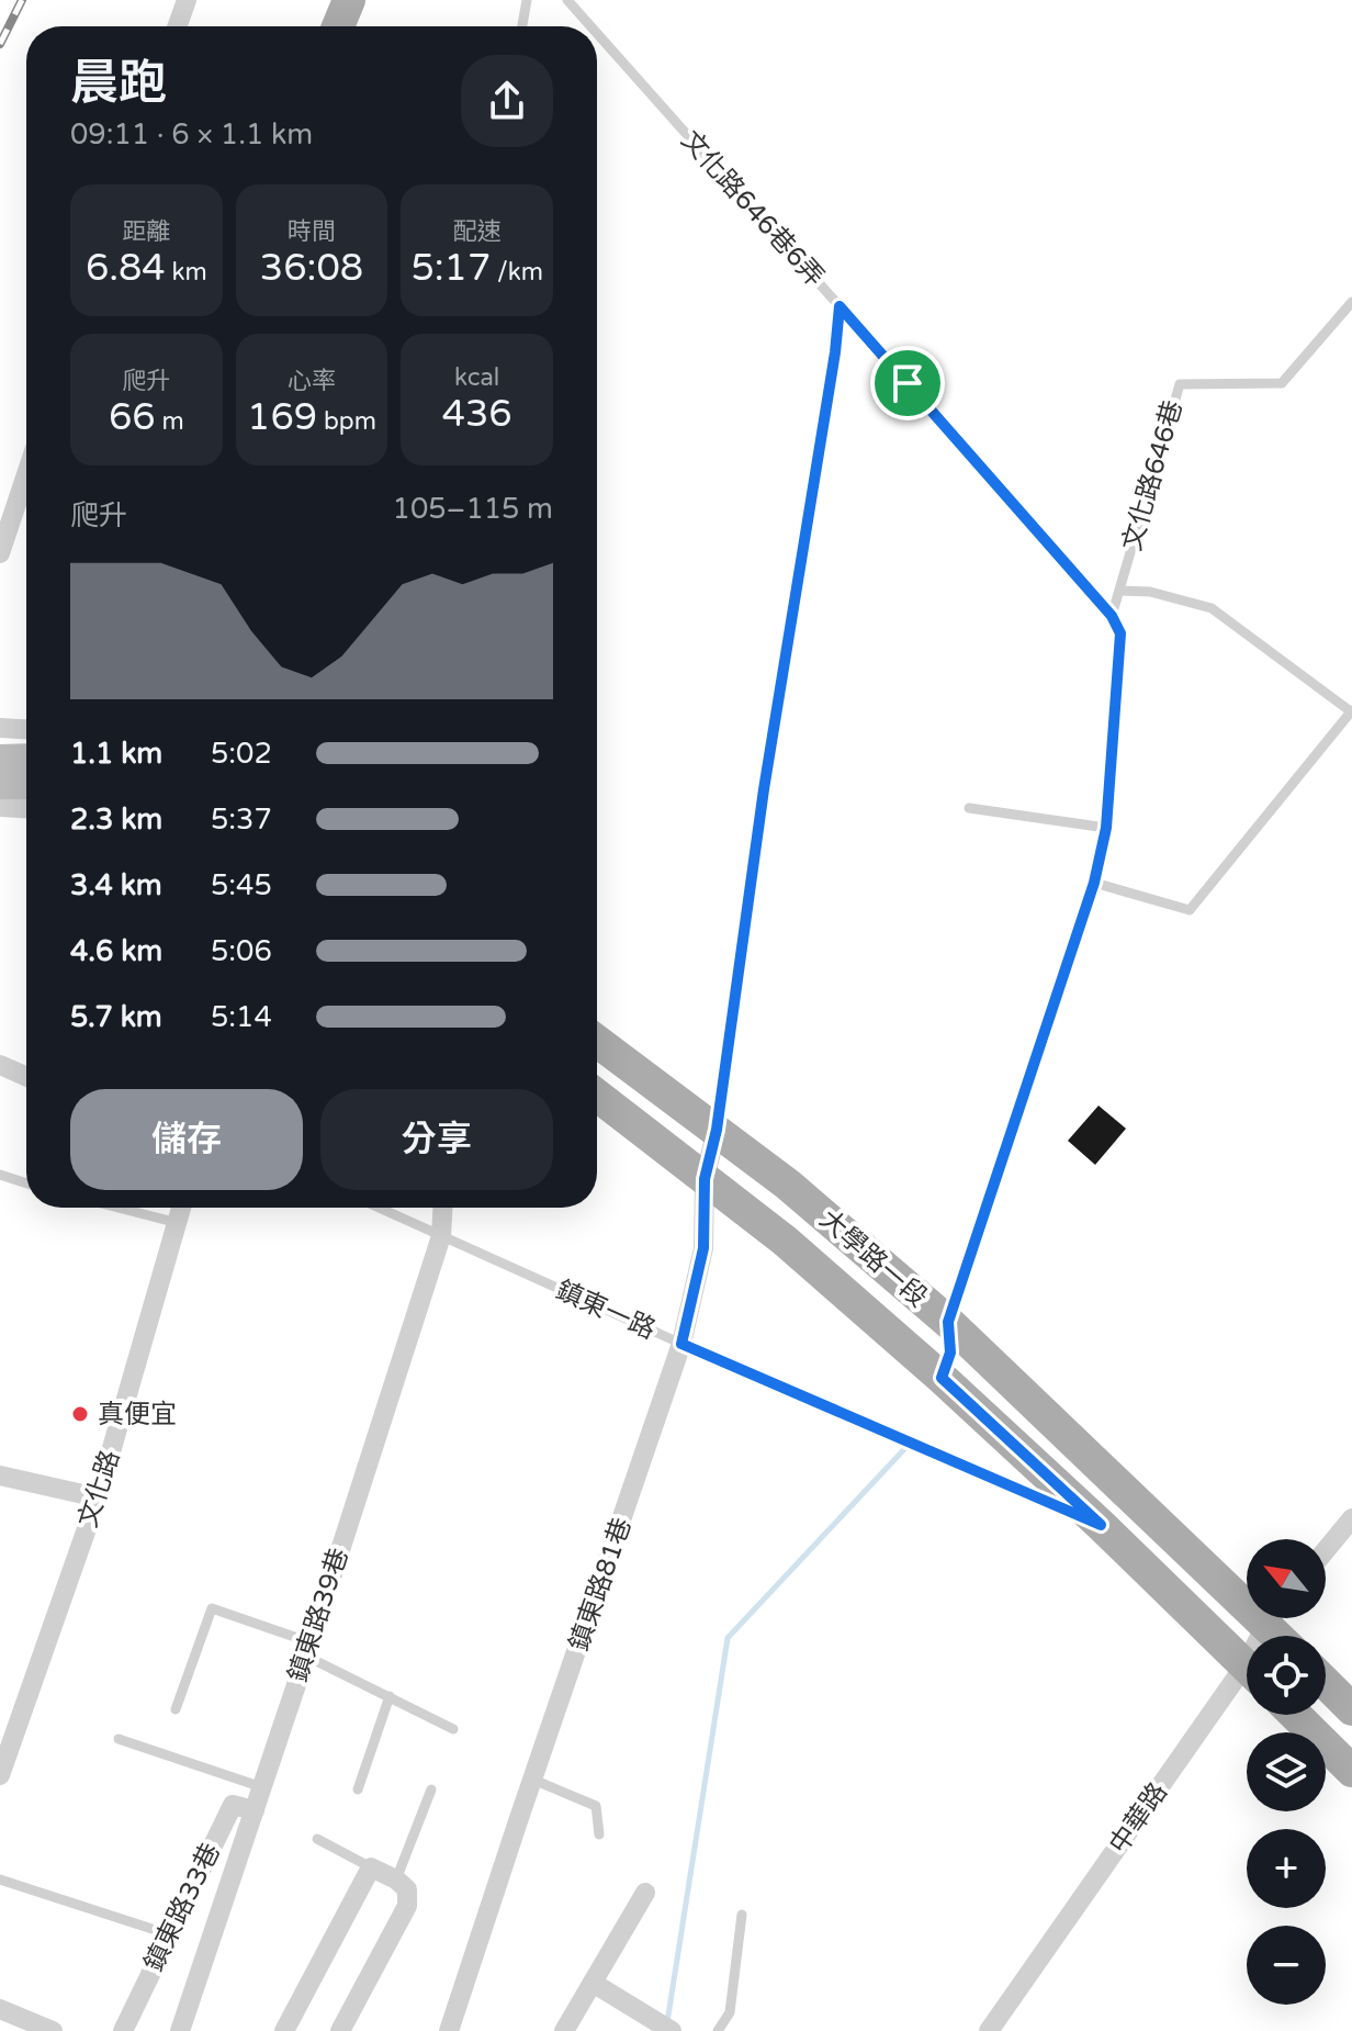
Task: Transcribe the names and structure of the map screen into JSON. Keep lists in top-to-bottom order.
{
  "streets": {
    "main road": ["大學路一段"],
    "street": [
      "文化路",
      "鎮東路81巷",
      "鎮東路39巷",
      "中華路",
      "鎮東路33巷"
    ],
    "lane": ["文化路646巷6弄", "文化路646巷", "鎮東一路"]
  },
  "crossings": [
    ["文化路646巷6弄", "文化路646巷"],
    ["大學路一段", "鎮東一路"],
    ["大學路一段", "鎮東路81巷"],
    ["鎮東一路", "鎮東路81巷"],
    ["鎮東一路", "鎮東路39巷"],
    ["鎮東路39巷", "鎮東路33巷"]
  ],
  "places": ["真便宜"],
  "north": "top left",
  "page": {
    "heading": ["晨跑", "09:11 · 6 × 1.1 km"],
    "stats": [
      ["距離", "6.84 km"],
      ["時間", "36:08"],
      ["配速", "5:17 /km"],
      ["爬升", "66 m"],
      ["心率", "169 bpm"],
      ["kcal", "436"]
    ],
    "chart": ["爬升", "105–115 m"],
    "list": [
      {
        "name": "1.1 km",
        "note": "5:02"
      },
      {
        "name": "2.3 km",
        "note": "5:37"
      },
      {
        "name": "3.4 km",
        "note": "5:45"
      },
      {
        "name": "4.6 km",
        "note": "5:06"
      },
      {
        "name": "5.7 km",
        "note": "5:14"
      }
    ],
    "buttons": ["儲存", "分享"],
    "map_buttons": ["+", "−"]
  }
}
